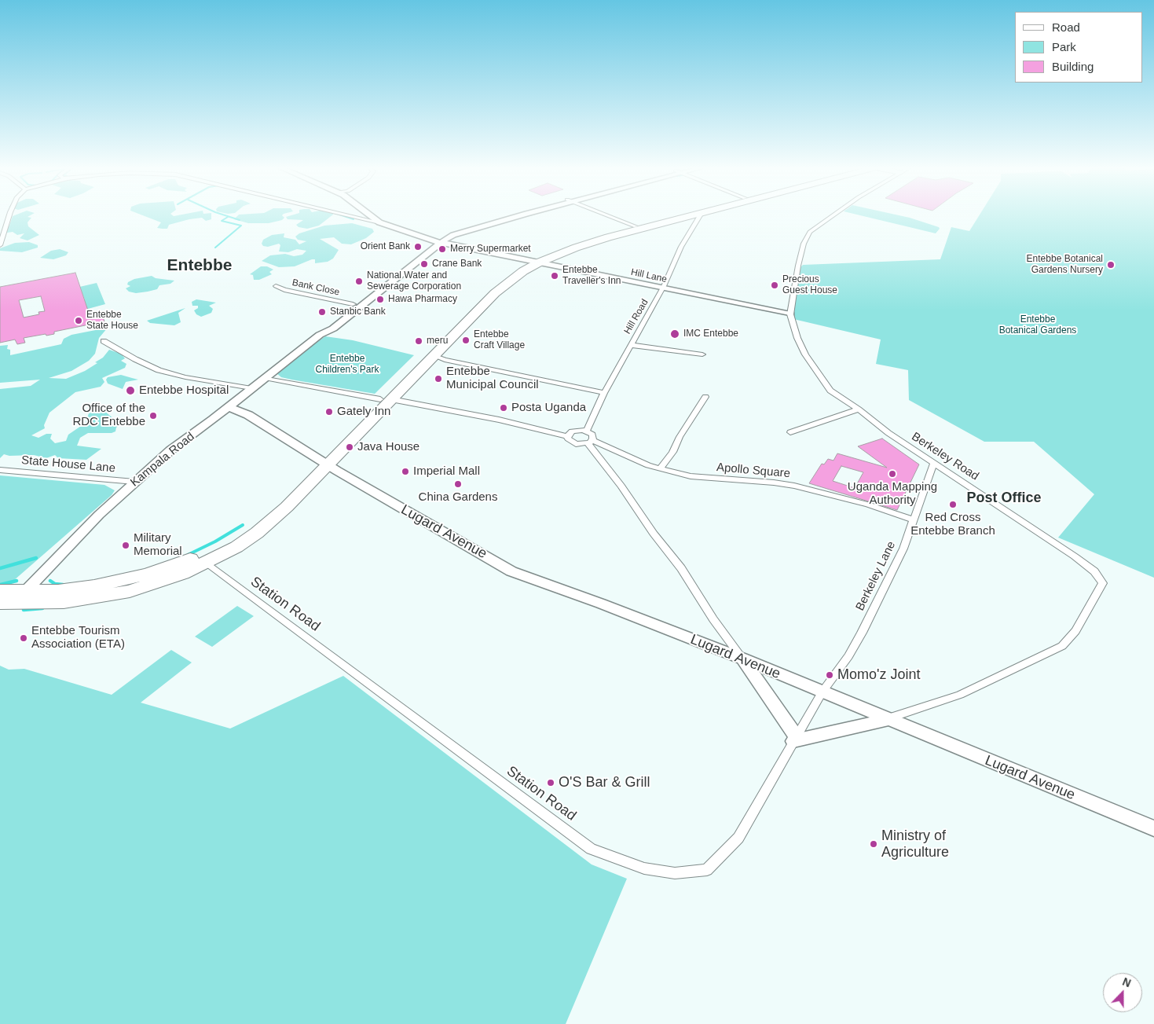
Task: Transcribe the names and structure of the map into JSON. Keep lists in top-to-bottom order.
{
  "streets": {
    "street": [
      "Hill Lane",
      "Bank Close",
      "Hill Road",
      "Berkeley Road",
      "Kampala Road",
      "State House Lane",
      "Apollo Square",
      "Lugard Avenue",
      "Berkeley Lane",
      "Station Road"
    ]
  },
  "crossings": [
    ["Hill Lane", "Hill Road"],
    ["Hill Lane", "Berkeley Road"],
    ["Hill Lane", "Kampala Road"],
    ["Bank Close", "Kampala Road"],
    ["Berkeley Road", "Lugard Avenue"],
    ["Berkeley Road", "Berkeley Lane"],
    ["Kampala Road", "State House Lane"],
    ["Kampala Road", "Lugard Avenue"],
    ["Apollo Square", "Berkeley Lane"],
    ["Lugard Avenue", "Berkeley Lane"],
    ["Lugard Avenue", "Station Road"],
    ["Berkeley Lane", "Station Road"]
  ],
  "districts": ["Entebbe", "Post Office"],
  "parks": ["Entebbe Botanical Gardens", "Entebbe Children's Park"],
  "places": [
    "Orient Bank",
    "Merry Supermarket",
    "Crane Bank",
    "Entebbe Botanical Gardens Nursery",
    "Entebbe Traveller's Inn",
    "National Water and Sewerage Corporation",
    "Precious Guest House",
    "Hawa Pharmacy",
    "Stanbic Bank",
    "Entebbe State House",
    "IMC Entebbe",
    "Entebbe Craft Village",
    "meru",
    "Entebbe Municipal Council",
    "Entebbe Hospital",
    "Posta Uganda",
    "Gately Inn",
    "Office of the RDC Entebbe",
    "Java House",
    "Imperial Mall",
    "Uganda Mapping Authority",
    "China Gardens",
    "Red Cross Entebbe Branch",
    "Military Memorial",
    "Entebbe Tourism Association (ETA)",
    "Momo'z Joint",
    "O'S Bar & Grill",
    "Ministry of Agriculture"
  ],
  "legend": ["Road", "Park", "Building"],
  "north": "top"
}
